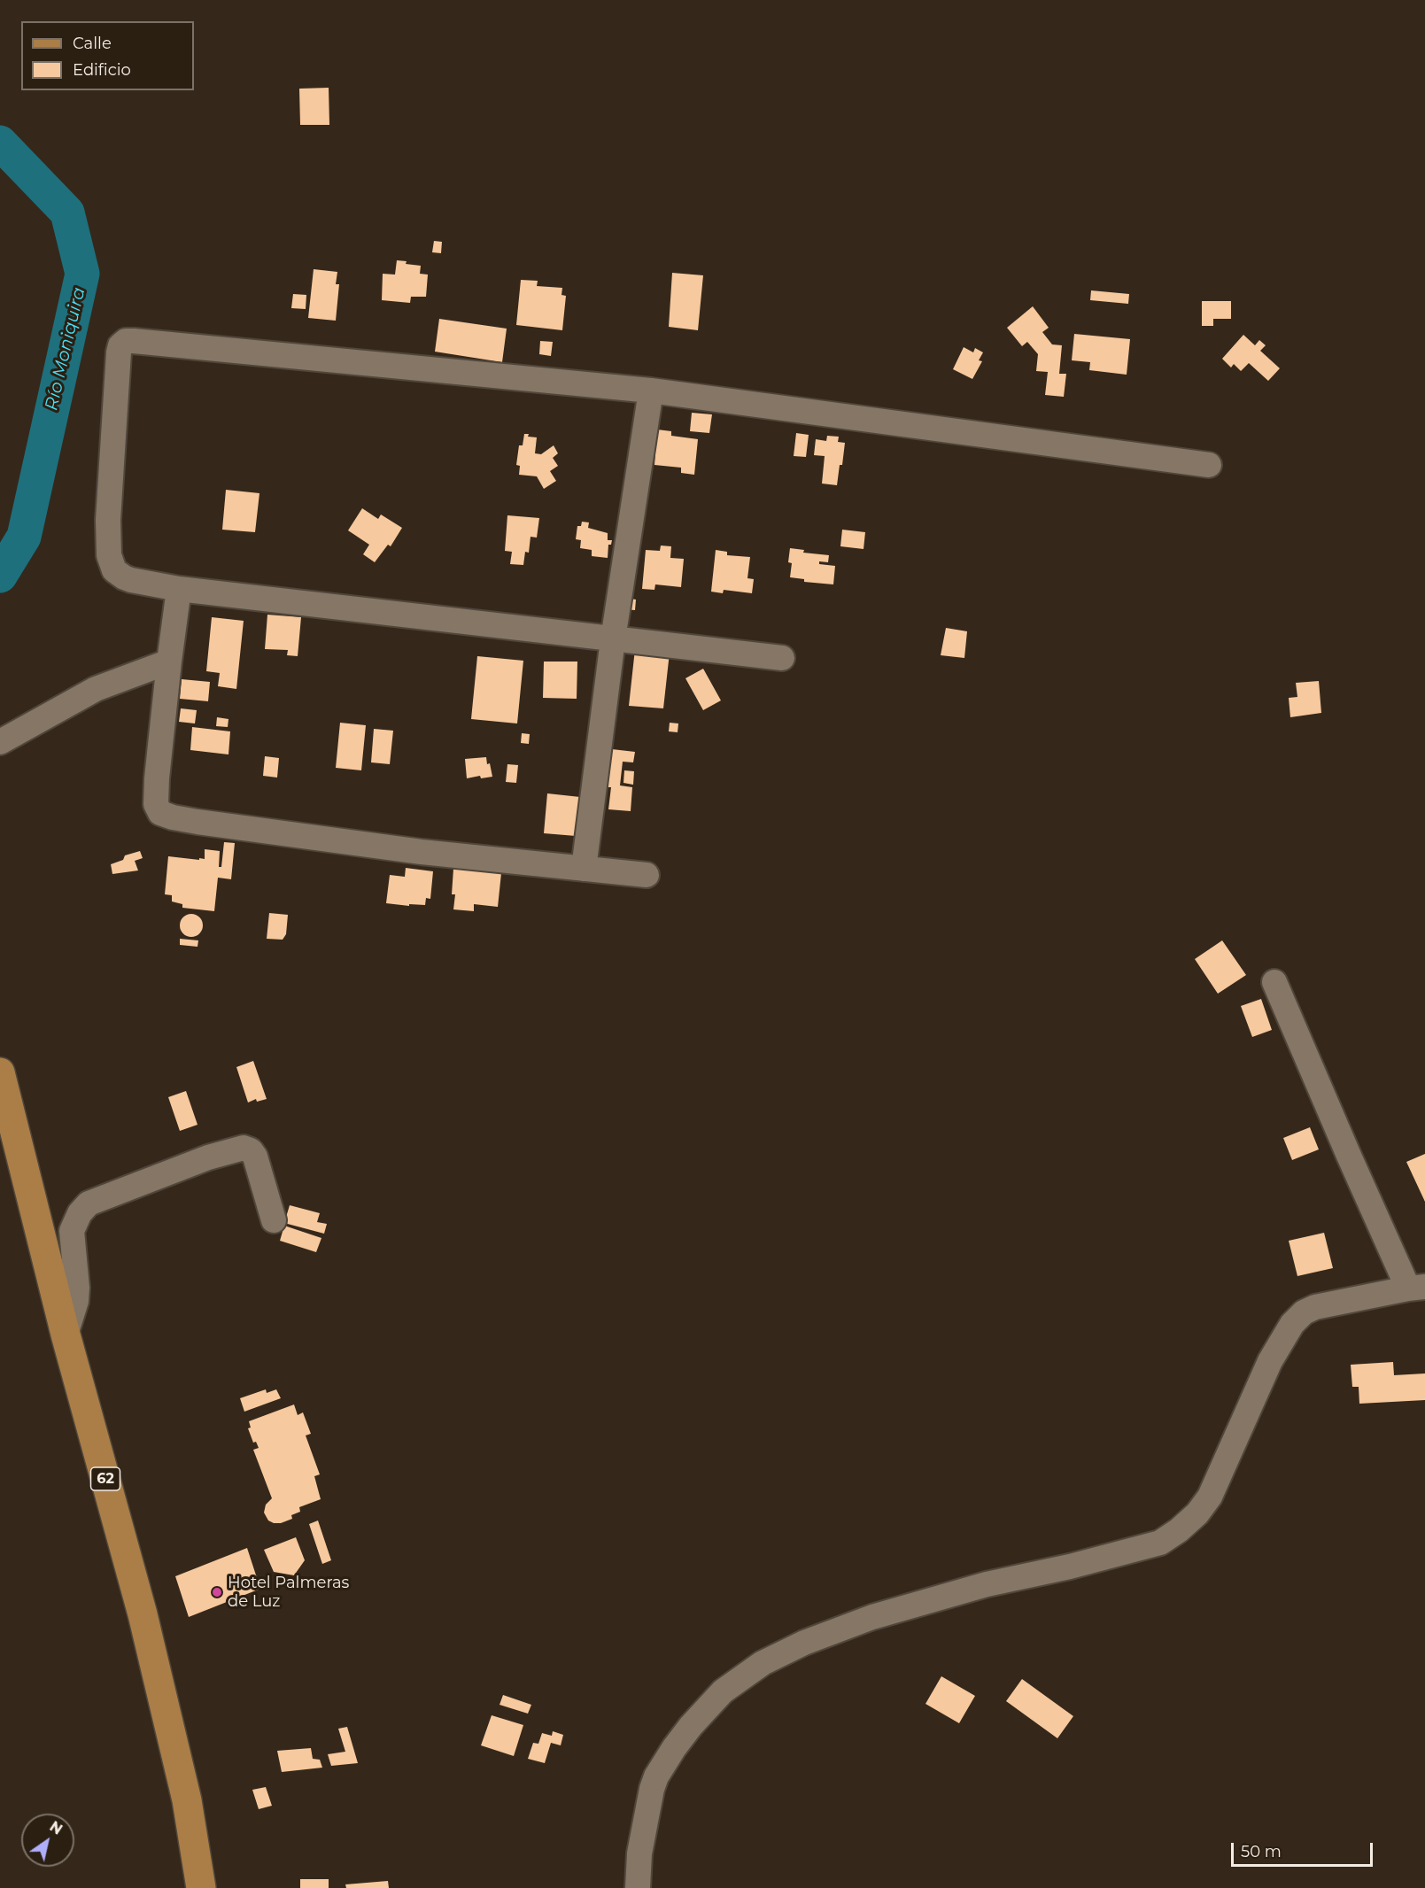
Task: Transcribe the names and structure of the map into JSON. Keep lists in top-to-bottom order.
{
  "streets": {
    "main road": ["62"]
  },
  "water": ["Río Moniquira"],
  "places": ["Hotel Palmeras de Luz"],
  "legend": ["Calle", "Edificio"],
  "scale_bar": "50 m",
  "north": "top right"
}
